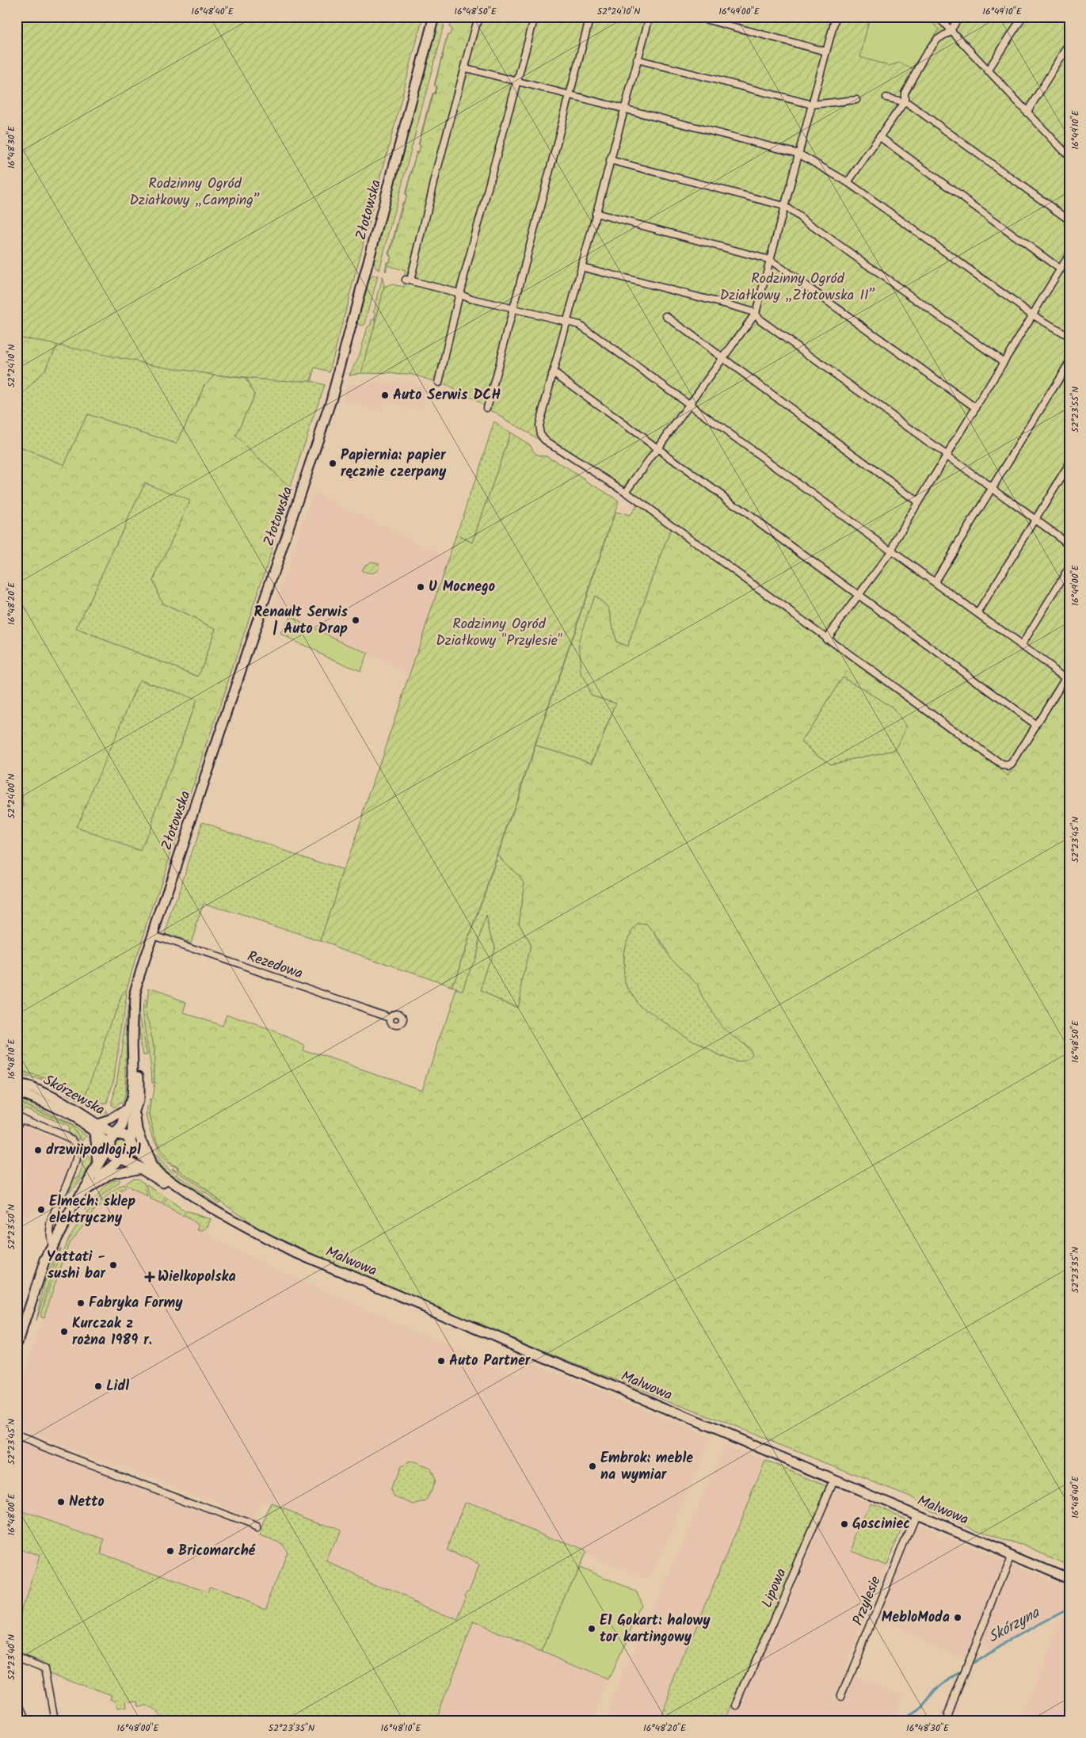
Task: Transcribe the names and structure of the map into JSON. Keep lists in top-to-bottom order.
{
  "streets": {
    "street": [
      "Złotowska",
      "Rezedowa",
      "Skórzewska",
      "Malwowa",
      "Lipowa",
      "Przylesie"
    ]
  },
  "crossings": [
    ["Złotowska", "Rezedowa"],
    ["Złotowska", "Skórzewska"],
    ["Złotowska", "Malwowa"],
    ["Skórzewska", "Malwowa"],
    ["Malwowa", "Lipowa"],
    ["Malwowa", "Przylesie"]
  ],
  "water": ["Skórzyna"],
  "parks": ["Rodzinny Ogród Działkowy „Camping”", "Rodzinny Ogród Działkowy „Złotowska II”", "Rodzinny Ogród Działkowy \"Przylesie\""],
  "places": {
    "other": [
      "Auto Serwis DCH",
      "Papiernia: papier ręcznie czerpany",
      "U Mocnego",
      "Renault Serwis | Auto Drap",
      "drzwiipodlogi.pl",
      "Elmech: sklep elektryczny",
      "Yattati - sushi bar",
      "Fabryka Formy",
      "Kurczak z rożna 1989 r.",
      "Auto Partner",
      "Lidl",
      "Embrok: meble na wymiar",
      "Netto",
      "Gosciniec",
      "Bricomarché",
      "MebloModa",
      "E1 Gokart: halowy tor kartingowy"
    ],
    "health": ["Wielkopolska"]
  },
  "coordinates": [
    "16°48'40\"E",
    "16°48'50\"E",
    "52°24'10\"N",
    "16°49'00\"E",
    "16°49'10\"E",
    "16°48'30\"E",
    "52°23'55\"N",
    "16°48'20\"E",
    "52°24'00\"N",
    "52°23'45\"N",
    "16°48'10\"E",
    "52°23'50\"N",
    "52°23'35\"N",
    "16°48'00\"E",
    "52°23'40\"N"
  ]
}
